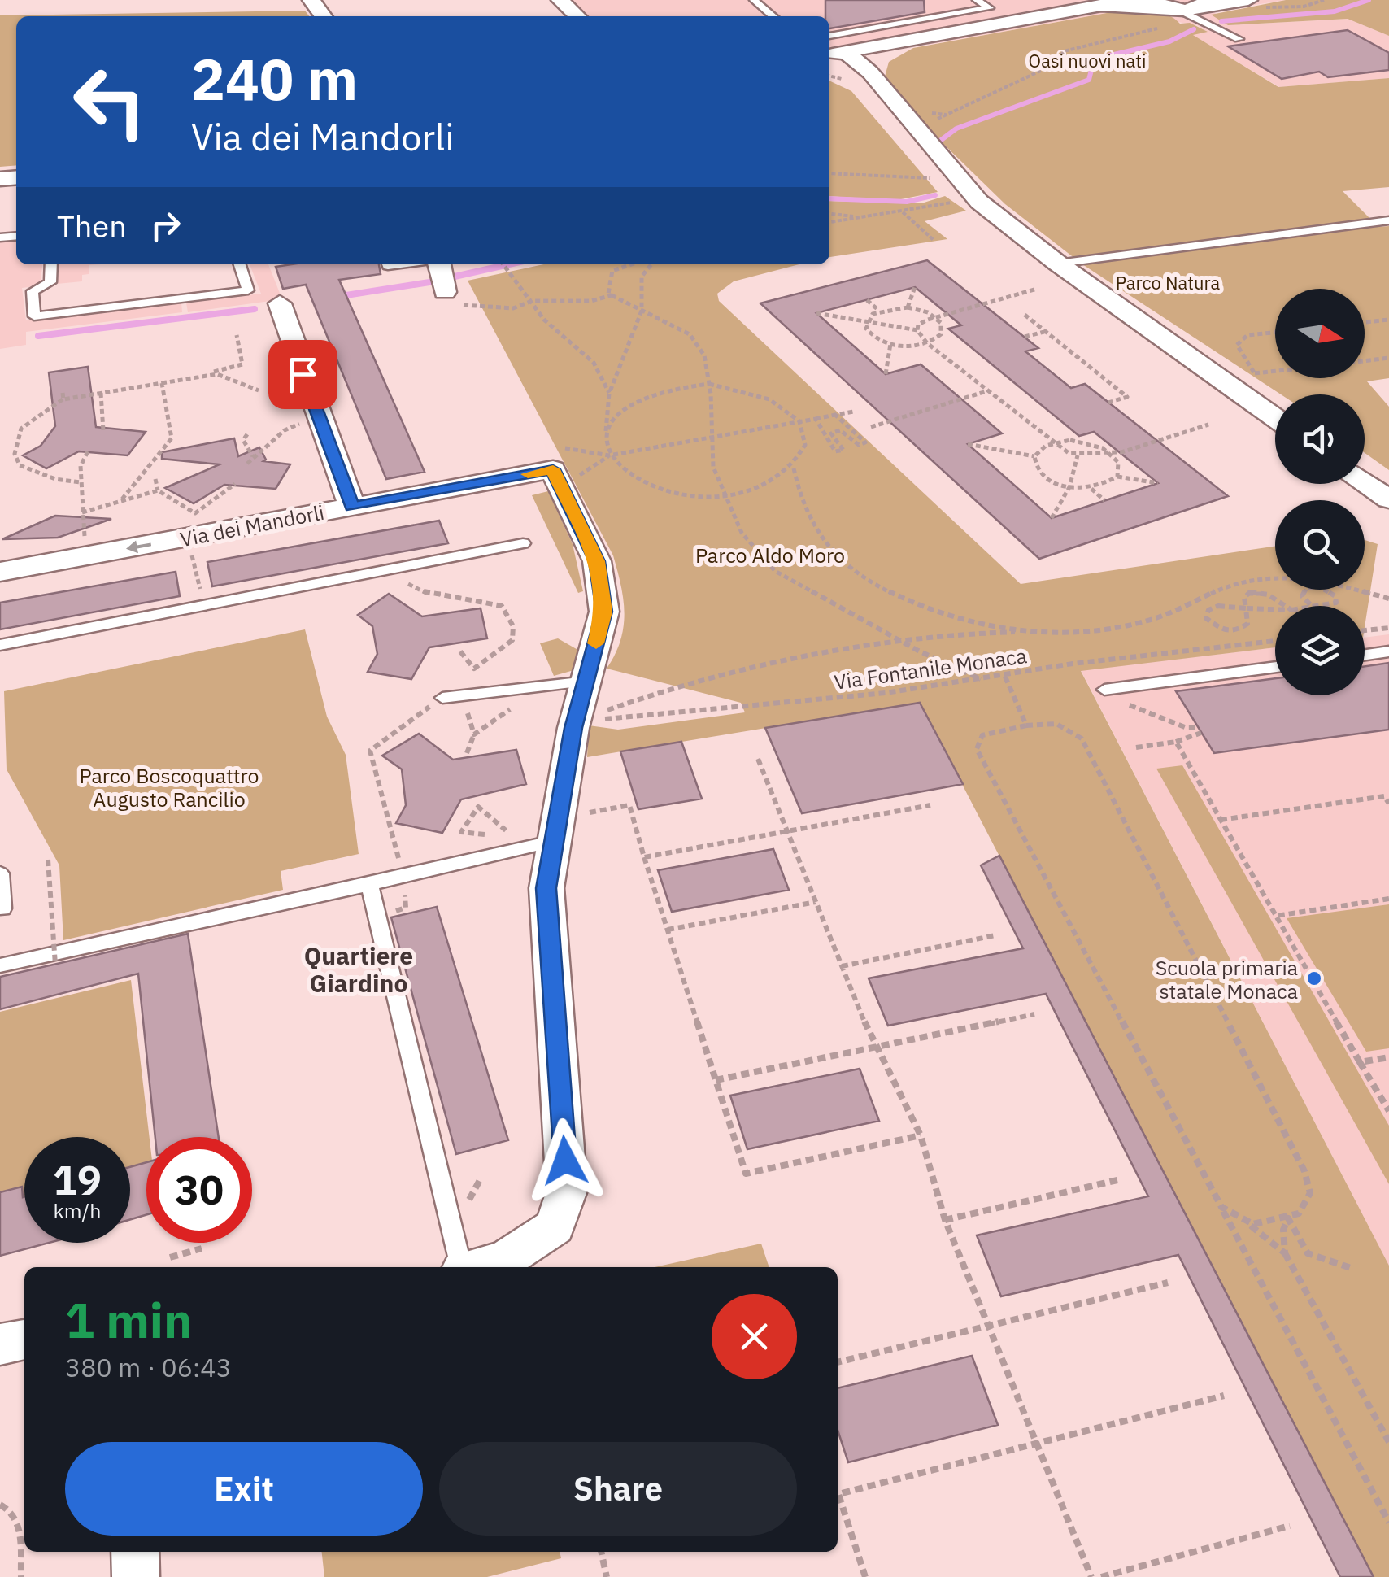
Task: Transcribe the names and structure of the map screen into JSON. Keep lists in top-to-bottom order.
{
  "streets": {
    "street": ["Via dei Mandorli"],
    "path": ["Via Fontanile Monaca"]
  },
  "districts": ["Quartiere Giardino"],
  "parks": [
    "Oasi nuovi nati",
    "Parco Natura",
    "Parco Aldo Moro",
    "Parco Boscoquattro Augusto Rancilio"
  ],
  "places": ["Scuola primaria statale Monaca"],
  "north": "right",
  "page": {
    "turn": ["240 m", "Via dei Mandorli"],
    "then": "Then",
    "speed": "19 km/h",
    "limit": "30",
    "heading": ["1 min", "380 m · 06:43"],
    "buttons": ["Exit", "Share"]
  }
}
